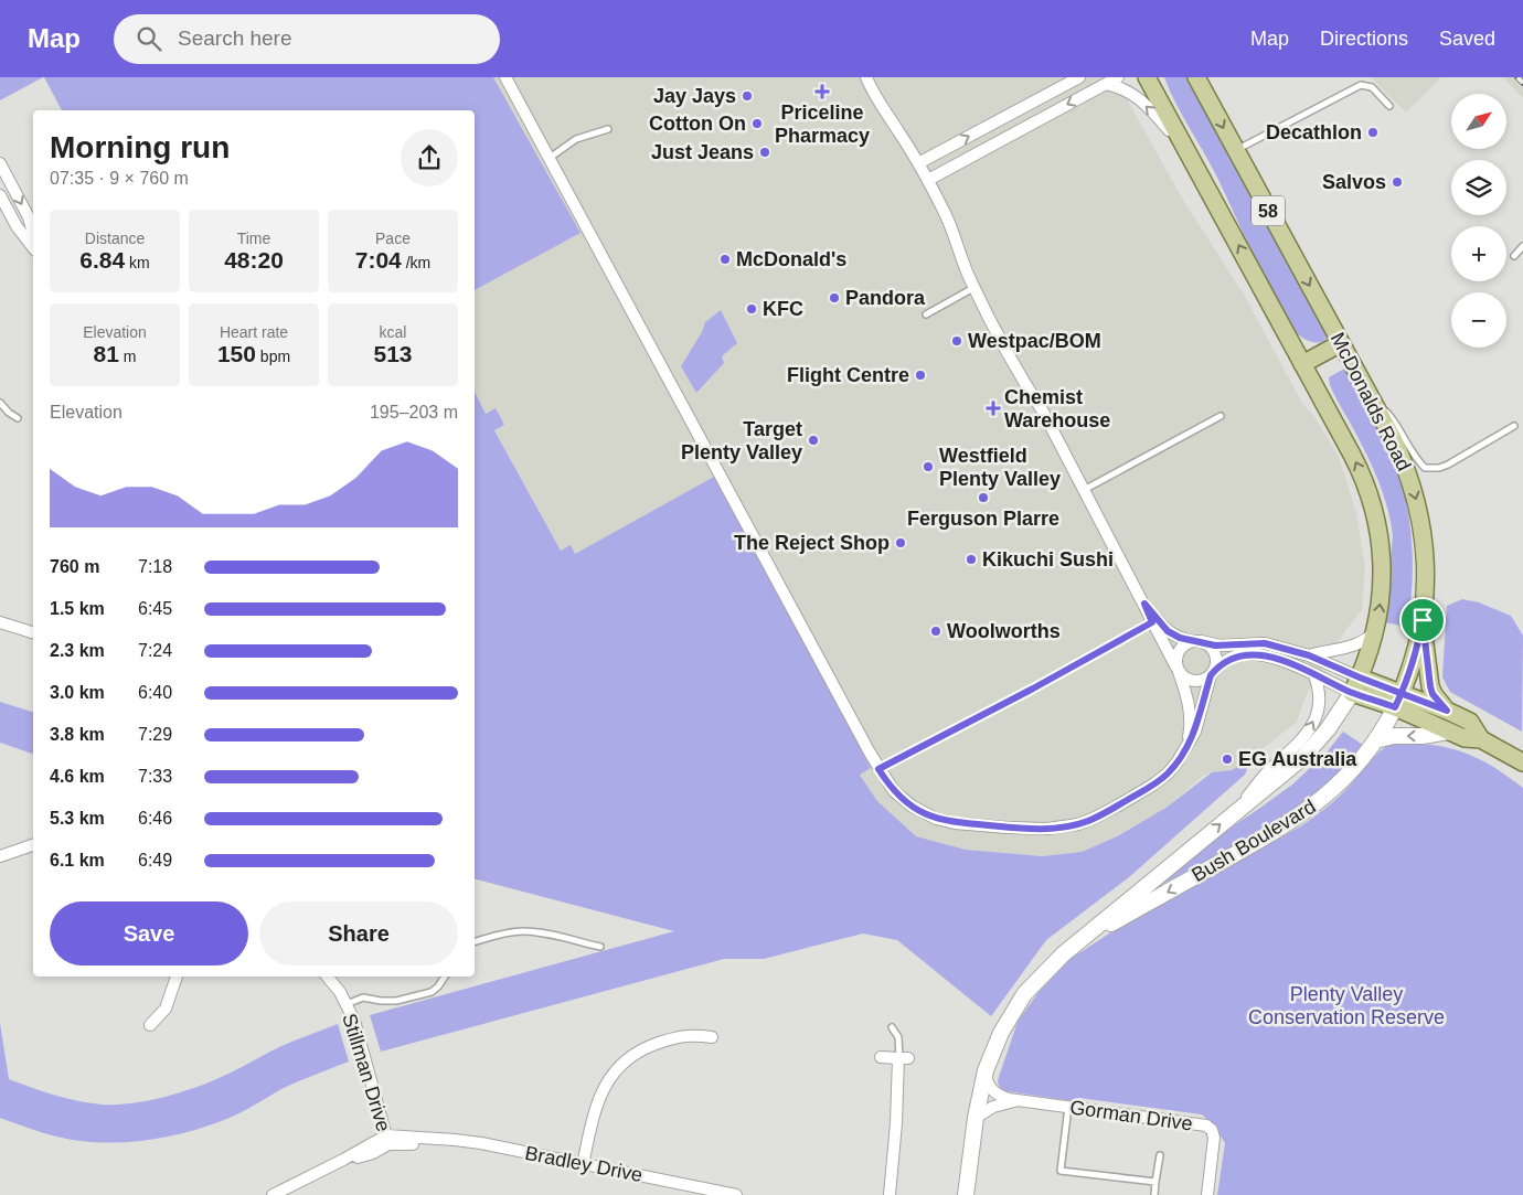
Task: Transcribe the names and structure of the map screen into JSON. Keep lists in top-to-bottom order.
{
  "streets": {
    "main road": ["58", "McDonalds Road", "Bush Boulevard"],
    "street": ["Stillman Drive", "Gorman Drive", "Bradley Drive"]
  },
  "crossings": [
    ["58", "McDonalds Road"],
    ["58", "Bush Boulevard"],
    ["McDonalds Road", "Bush Boulevard"],
    ["Stillman Drive", "Bradley Drive"]
  ],
  "parks": ["Plenty Valley Conservation Reserve"],
  "places": {
    "health": ["Priceline Pharmacy", "Chemist Warehouse"],
    "other": [
      "Jay Jays",
      "Cotton On",
      "Decathlon",
      "Just Jeans",
      "Salvos",
      "McDonald's",
      "Pandora",
      "KFC",
      "Westpac/BOM",
      "Flight Centre",
      "Target Plenty Valley",
      "Westfield Plenty Valley",
      "Ferguson Plarre",
      "The Reject Shop",
      "Kikuchi Sushi",
      "Woolworths",
      "EG Australia"
    ]
  },
  "north": "top right",
  "page": {
    "header": "Map",
    "search": "Search here",
    "nav": ["Map", "Directions", "Saved"],
    "map_buttons": ["+", "−"],
    "heading": ["Morning run", "07:35 · 9 × 760 m"],
    "stats": [
      ["Distance", "6.84 km"],
      ["Time", "48:20"],
      ["Pace", "7:04 /km"],
      ["Elevation", "81 m"],
      ["Heart rate", "150 bpm"],
      ["kcal", "513"]
    ],
    "chart": ["Elevation", "195–203 m"],
    "list": [
      {
        "name": "760 m",
        "note": "7:18"
      },
      {
        "name": "1.5 km",
        "note": "6:45"
      },
      {
        "name": "2.3 km",
        "note": "7:24"
      },
      {
        "name": "3.0 km",
        "note": "6:40"
      },
      {
        "name": "3.8 km",
        "note": "7:29"
      },
      {
        "name": "4.6 km",
        "note": "7:33"
      },
      {
        "name": "5.3 km",
        "note": "6:46"
      },
      {
        "name": "6.1 km",
        "note": "6:49"
      }
    ],
    "buttons": ["Save", "Share"]
  }
}
